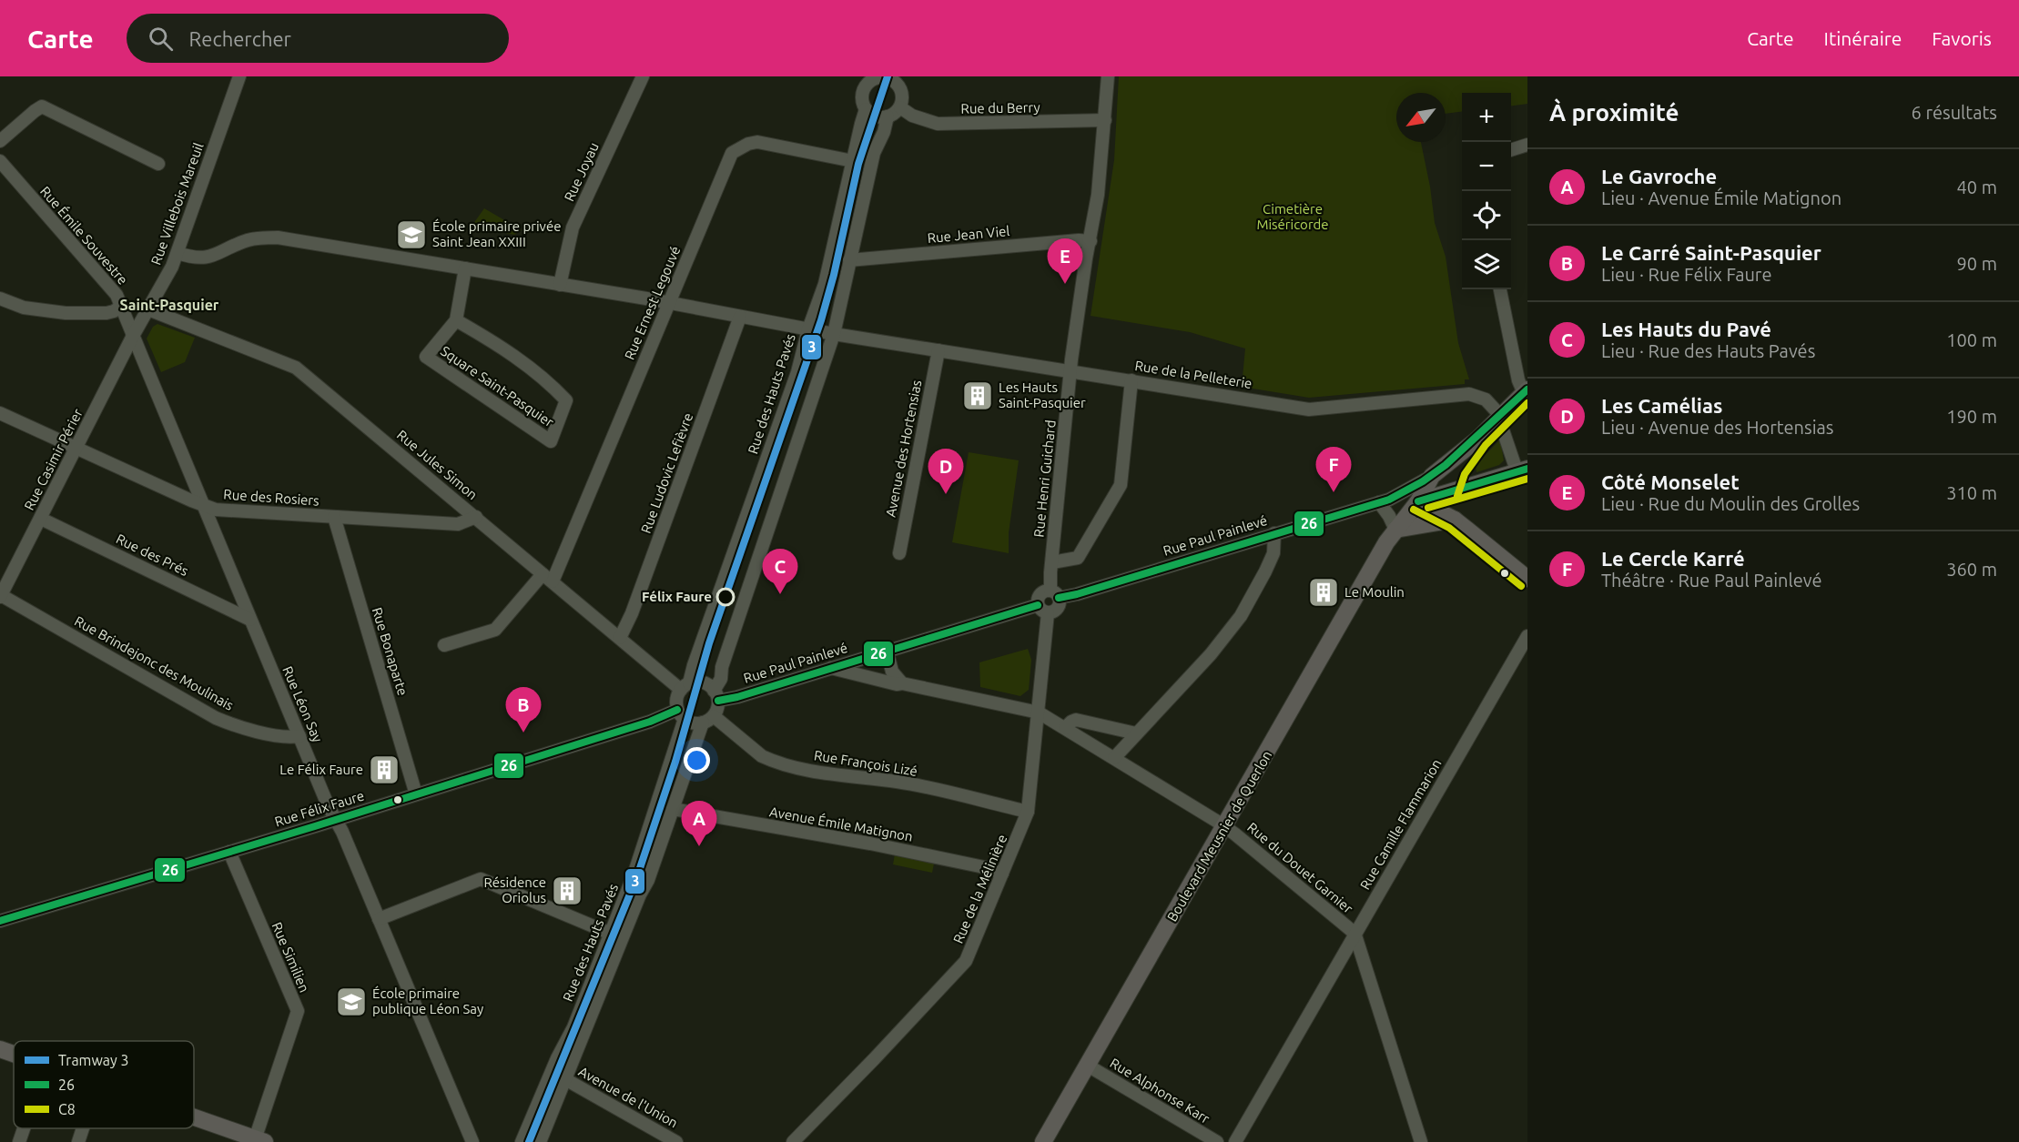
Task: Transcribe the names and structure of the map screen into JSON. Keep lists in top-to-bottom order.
{
  "streets": {
    "main road": ["Boulevard Meusnier de Querlon"],
    "street": [
      "Rue du Berry",
      "Rue Joyau",
      "Rue Villebois Mareuil",
      "Rue Jean Viel",
      "Rue Émile Souvestre",
      "Rue Ernest Legouvé",
      "Rue de la Pelleterie",
      "Square Saint-Pasquier",
      "Rue des Hauts Pavés",
      "Avenue des Hortensias",
      "Rue Casimir Périer",
      "Rue Jules Simon",
      "Rue Ludovic Lefièvre",
      "Rue Henri Guichard",
      "Rue des Rosiers",
      "Rue Paul Painlevé",
      "Rue des Prés",
      "Rue Bonaparte",
      "Rue Brindejonc des Moulinais",
      "Rue Léon Say",
      "Rue François Lizé",
      "Rue Félix Faure",
      "Avenue Émile Matignon",
      "Rue Camille Flammarion",
      "Rue du Douet Garnier",
      "Rue de la Mélinière",
      "Rue Similien",
      "Rue Alphonse Karr",
      "Avenue de l'Union"
    ]
  },
  "crossings": [
    ["Rue du Berry", "Rue des Hauts Pavés"],
    ["Rue du Berry", "Rue Henri Guichard"],
    ["Rue Joyau", "Rue de la Pelleterie"],
    ["Rue Villebois Mareuil", "Rue Émile Souvestre"],
    ["Rue Villebois Mareuil", "Rue de la Pelleterie"],
    ["Rue Villebois Mareuil", "Rue Casimir Périer"],
    ["Rue Villebois Mareuil", "Rue Jules Simon"],
    ["Rue Villebois Mareuil", "Rue Léon Say"],
    ["Rue Jean Viel", "Rue Henri Guichard"],
    ["Rue Émile Souvestre", "Rue Casimir Périer"],
    ["Rue Émile Souvestre", "Rue Léon Say"],
    ["Rue Ernest Legouvé", "Rue de la Pelleterie"],
    ["Rue Ernest Legouvé", "Rue des Hauts Pavés"],
    ["Rue Ernest Legouvé", "Rue Jules Simon"],
    ["Rue de la Pelleterie", "Square Saint-Pasquier"],
    ["Rue de la Pelleterie", "Rue des Hauts Pavés"],
    ["Rue de la Pelleterie", "Avenue des Hortensias"],
    ["Rue de la Pelleterie", "Rue Ludovic Lefièvre"],
    ["Rue de la Pelleterie", "Rue Henri Guichard"],
    ["Rue des Hauts Pavés", "Rue Jules Simon"],
    ["Rue des Hauts Pavés", "Rue Paul Painlevé"],
    ["Rue des Hauts Pavés", "Rue François Lizé"],
    ["Rue des Hauts Pavés", "Rue Félix Faure"],
    ["Rue des Hauts Pavés", "Avenue Émile Matignon"],
    ["Rue des Hauts Pavés", "Avenue de l'Union"],
    ["Rue Casimir Périer", "Rue des Rosiers"],
    ["Rue Casimir Périer", "Rue des Prés"],
    ["Rue Casimir Périer", "Rue Brindejonc des Moulinais"],
    ["Rue Casimir Périer", "Rue Léon Say"],
    ["Rue Jules Simon", "Rue Ludovic Lefièvre"],
    ["Rue Jules Simon", "Rue des Rosiers"],
    ["Rue Jules Simon", "Rue Paul Painlevé"],
    ["Rue Jules Simon", "Rue François Lizé"],
    ["Rue Jules Simon", "Rue Félix Faure"],
    ["Rue Henri Guichard", "Rue Paul Painlevé"],
    ["Rue Henri Guichard", "Rue de la Mélinière"],
    ["Rue des Rosiers", "Rue Bonaparte"],
    ["Rue des Rosiers", "Rue Léon Say"],
    ["Rue Paul Painlevé", "Rue François Lizé"],
    ["Rue Paul Painlevé", "Rue Félix Faure"],
    ["Rue Paul Painlevé", "Rue du Douet Garnier"],
    ["Rue Paul Painlevé", "Rue de la Mélinière"],
    ["Rue des Prés", "Rue Léon Say"],
    ["Rue Bonaparte", "Rue Félix Faure"],
    ["Rue Brindejonc des Moulinais", "Rue Léon Say"],
    ["Rue Léon Say", "Rue Félix Faure"],
    ["Rue François Lizé", "Rue Félix Faure"],
    ["Rue François Lizé", "Rue de la Mélinière"],
    ["Rue Félix Faure", "Rue Similien"],
    ["Avenue Émile Matignon", "Rue de la Mélinière"],
    ["Rue Camille Flammarion", "Rue du Douet Garnier"],
    ["Boulevard Meusnier de Querlon", "Rue du Douet Garnier"],
    ["Boulevard Meusnier de Querlon", "Rue Alphonse Karr"],
    ["Rue du Douet Garnier", "Rue de la Mélinière"]
  ],
  "districts": ["Saint-Pasquier"],
  "parks": ["Cimetière Miséricorde"],
  "places": {
    "school or university": ["École primaire privée Saint Jean XXIII", "École primaire publique Léon Say"],
    "building": [
      "Les Hauts Saint-Pasquier",
      "Le Moulin",
      "Le Félix Faure",
      "Résidence Oriolus"
    ],
    "other": ["Félix Faure"]
  },
  "lines": ["tram line 3", "transit line 26", "transit line C8"],
  "legend": ["Tramway 3", "26", "C8"],
  "north": "bottom left",
  "page": {
    "header": "Carte",
    "search": "Rechercher",
    "nav": ["Carte", "Itinéraire", "Favoris"],
    "heading": ["À proximité", "6 résultats"],
    "map_buttons": ["+", "−"],
    "list": [
      {
        "mark": "A",
        "name": "Le Gavroche",
        "note": "Lieu · Avenue Émile Matignon",
        "value": "40 m"
      },
      {
        "mark": "B",
        "name": "Le Carré Saint-Pasquier",
        "note": "Lieu · Rue Félix Faure",
        "value": "90 m"
      },
      {
        "mark": "C",
        "name": "Les Hauts du Pavé",
        "note": "Lieu · Rue des Hauts Pavés",
        "value": "100 m"
      },
      {
        "mark": "D",
        "name": "Les Camélias",
        "note": "Lieu · Avenue des Hortensias",
        "value": "190 m"
      },
      {
        "mark": "E",
        "name": "Côté Monselet",
        "note": "Lieu · Rue du Moulin des Grolles",
        "value": "310 m"
      },
      {
        "mark": "F",
        "name": "Le Cercle Karré",
        "note": "Théâtre · Rue Paul Painlevé",
        "value": "360 m"
      }
    ],
    "pins": [
      "E",
      "F",
      "D",
      "C",
      "B",
      "A"
    ]
  }
}
